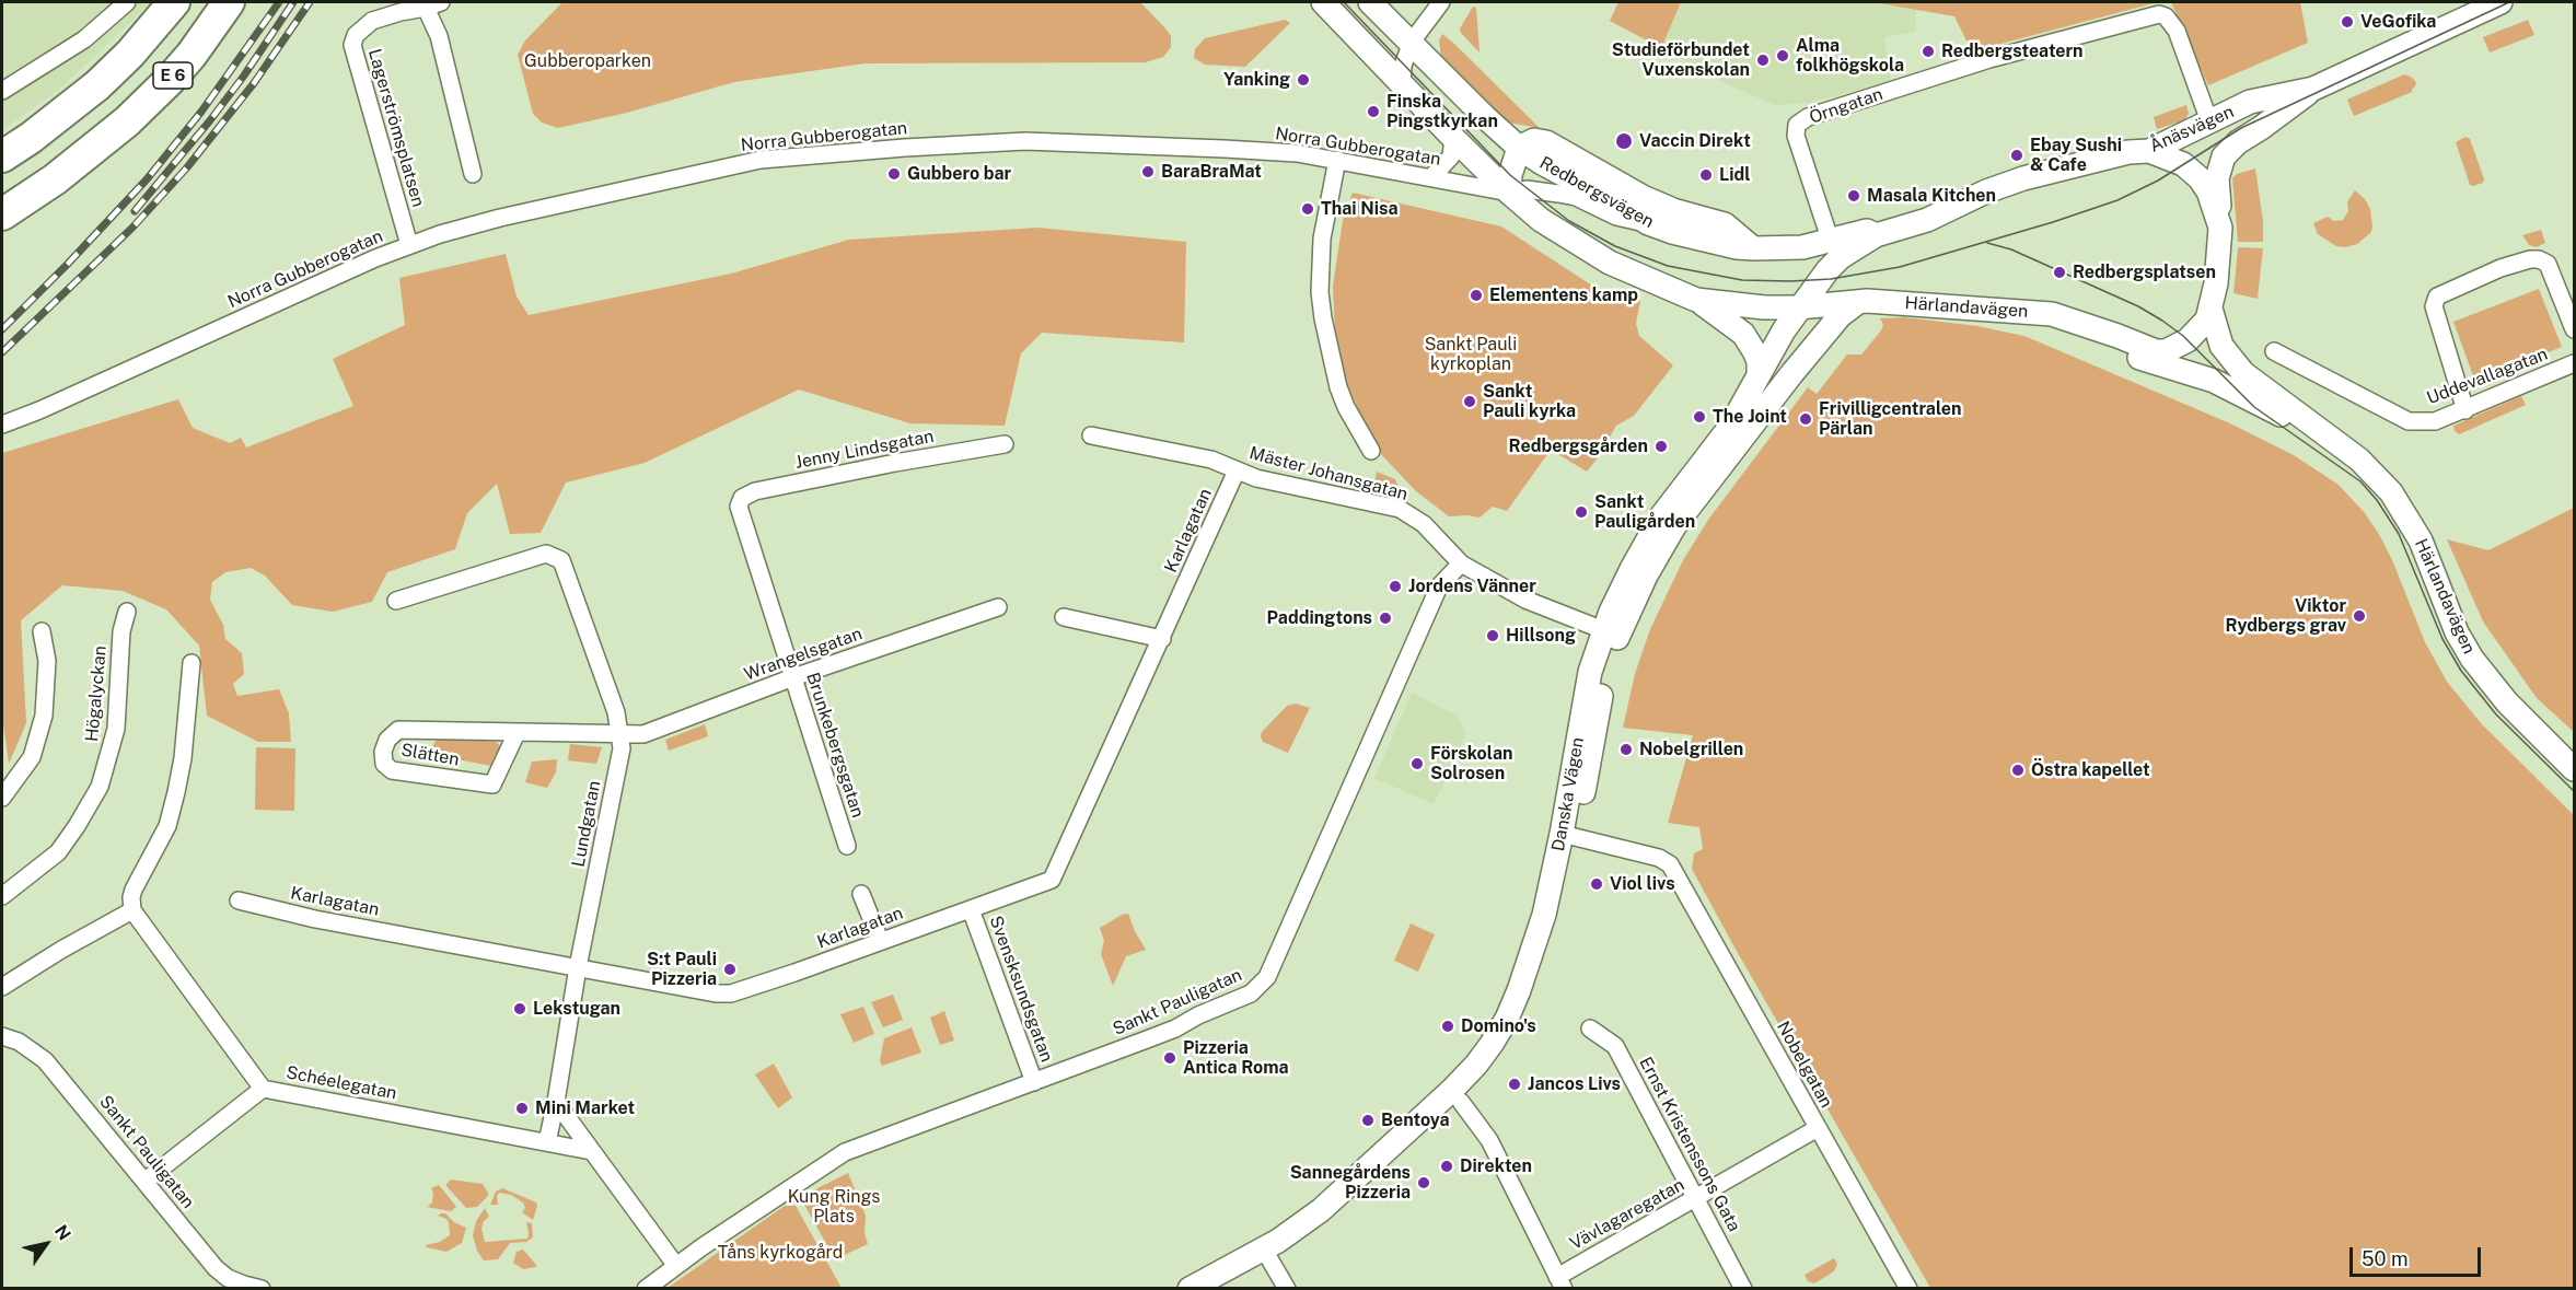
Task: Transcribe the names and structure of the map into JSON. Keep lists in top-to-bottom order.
{
  "streets": {
    "highway": ["E 6"],
    "street": [
      "Örngatan",
      "Lagerströmsplatsen",
      "Ånäsvägen",
      "Norra Gubberogatan",
      "Redbergsvägen",
      "Härlandavägen",
      "Uddevallagatan",
      "Jenny Lindsgatan",
      "Mäster Johansgatan",
      "Karlagatan",
      "Wrangelsgatan",
      "Högalyckan",
      "Brunkebergsgatan",
      "Slätten",
      "Danska Vägen",
      "Lundgatan",
      "Svensksundsgatan",
      "Sankt Pauligatan",
      "Nobelgatan",
      "Schéelegatan",
      "Ernst Kristenssons Gata",
      "Vävlagaregatan"
    ]
  },
  "crossings": [
    ["Örngatan", "Ånäsvägen"],
    ["Örngatan", "Redbergsvägen"],
    ["Lagerströmsplatsen", "Norra Gubberogatan"],
    ["Ånäsvägen", "Redbergsvägen"],
    ["Ånäsvägen", "Danska Vägen"],
    ["Norra Gubberogatan", "Redbergsvägen"],
    ["Redbergsvägen", "Danska Vägen"],
    ["Härlandavägen", "Danska Vägen"],
    ["Jenny Lindsgatan", "Brunkebergsgatan"],
    ["Mäster Johansgatan", "Karlagatan"],
    ["Mäster Johansgatan", "Sankt Pauligatan"],
    ["Karlagatan", "Lundgatan"],
    ["Karlagatan", "Svensksundsgatan"],
    ["Wrangelsgatan", "Brunkebergsgatan"],
    ["Wrangelsgatan", "Slätten"],
    ["Wrangelsgatan", "Lundgatan"],
    ["Slätten", "Lundgatan"],
    ["Danska Vägen", "Nobelgatan"],
    ["Lundgatan", "Schéelegatan"],
    ["Svensksundsgatan", "Sankt Pauligatan"],
    ["Nobelgatan", "Vävlagaregatan"],
    ["Ernst Kristenssons Gata", "Vävlagaregatan"]
  ],
  "parks": [
    "Gubberoparken",
    "Sankt Pauli kyrkoplan",
    "Kung Rings Plats",
    "Tåns kyrkogård"
  ],
  "places": [
    "VeGofika",
    "Redbergsteatern",
    "Alma folkhögskola",
    "Studieförbundet Vuxenskolan",
    "Yanking",
    "Finska Pingstkyrkan",
    "Vaccin Direkt",
    "Ebay Sushi & Cafe",
    "BaraBraMat",
    "Gubbero bar",
    "Lidl",
    "Masala Kitchen",
    "Thai Nisa",
    "Redbergsplatsen",
    "Elementens kamp",
    "Sankt Pauli kyrka",
    "The Joint",
    "Frivilligcentralen Pärlan",
    "Redbergsgården",
    "Sankt Pauligården",
    "Jordens Vänner",
    "Viktor Rydbergs grav",
    "Paddingtons",
    "Hillsong",
    "Nobelgrillen",
    "Förskolan Solrosen",
    "Östra kapellet",
    "Viol livs",
    "S:t Pauli Pizzeria",
    "Lekstugan",
    "Domino's",
    "Pizzeria Antica Roma",
    "Jancos Livs",
    "Mini Market",
    "Bentoya",
    "Direkten",
    "Sannegårdens Pizzeria"
  ],
  "scale_bar": "50 m",
  "north": "top right"
}
